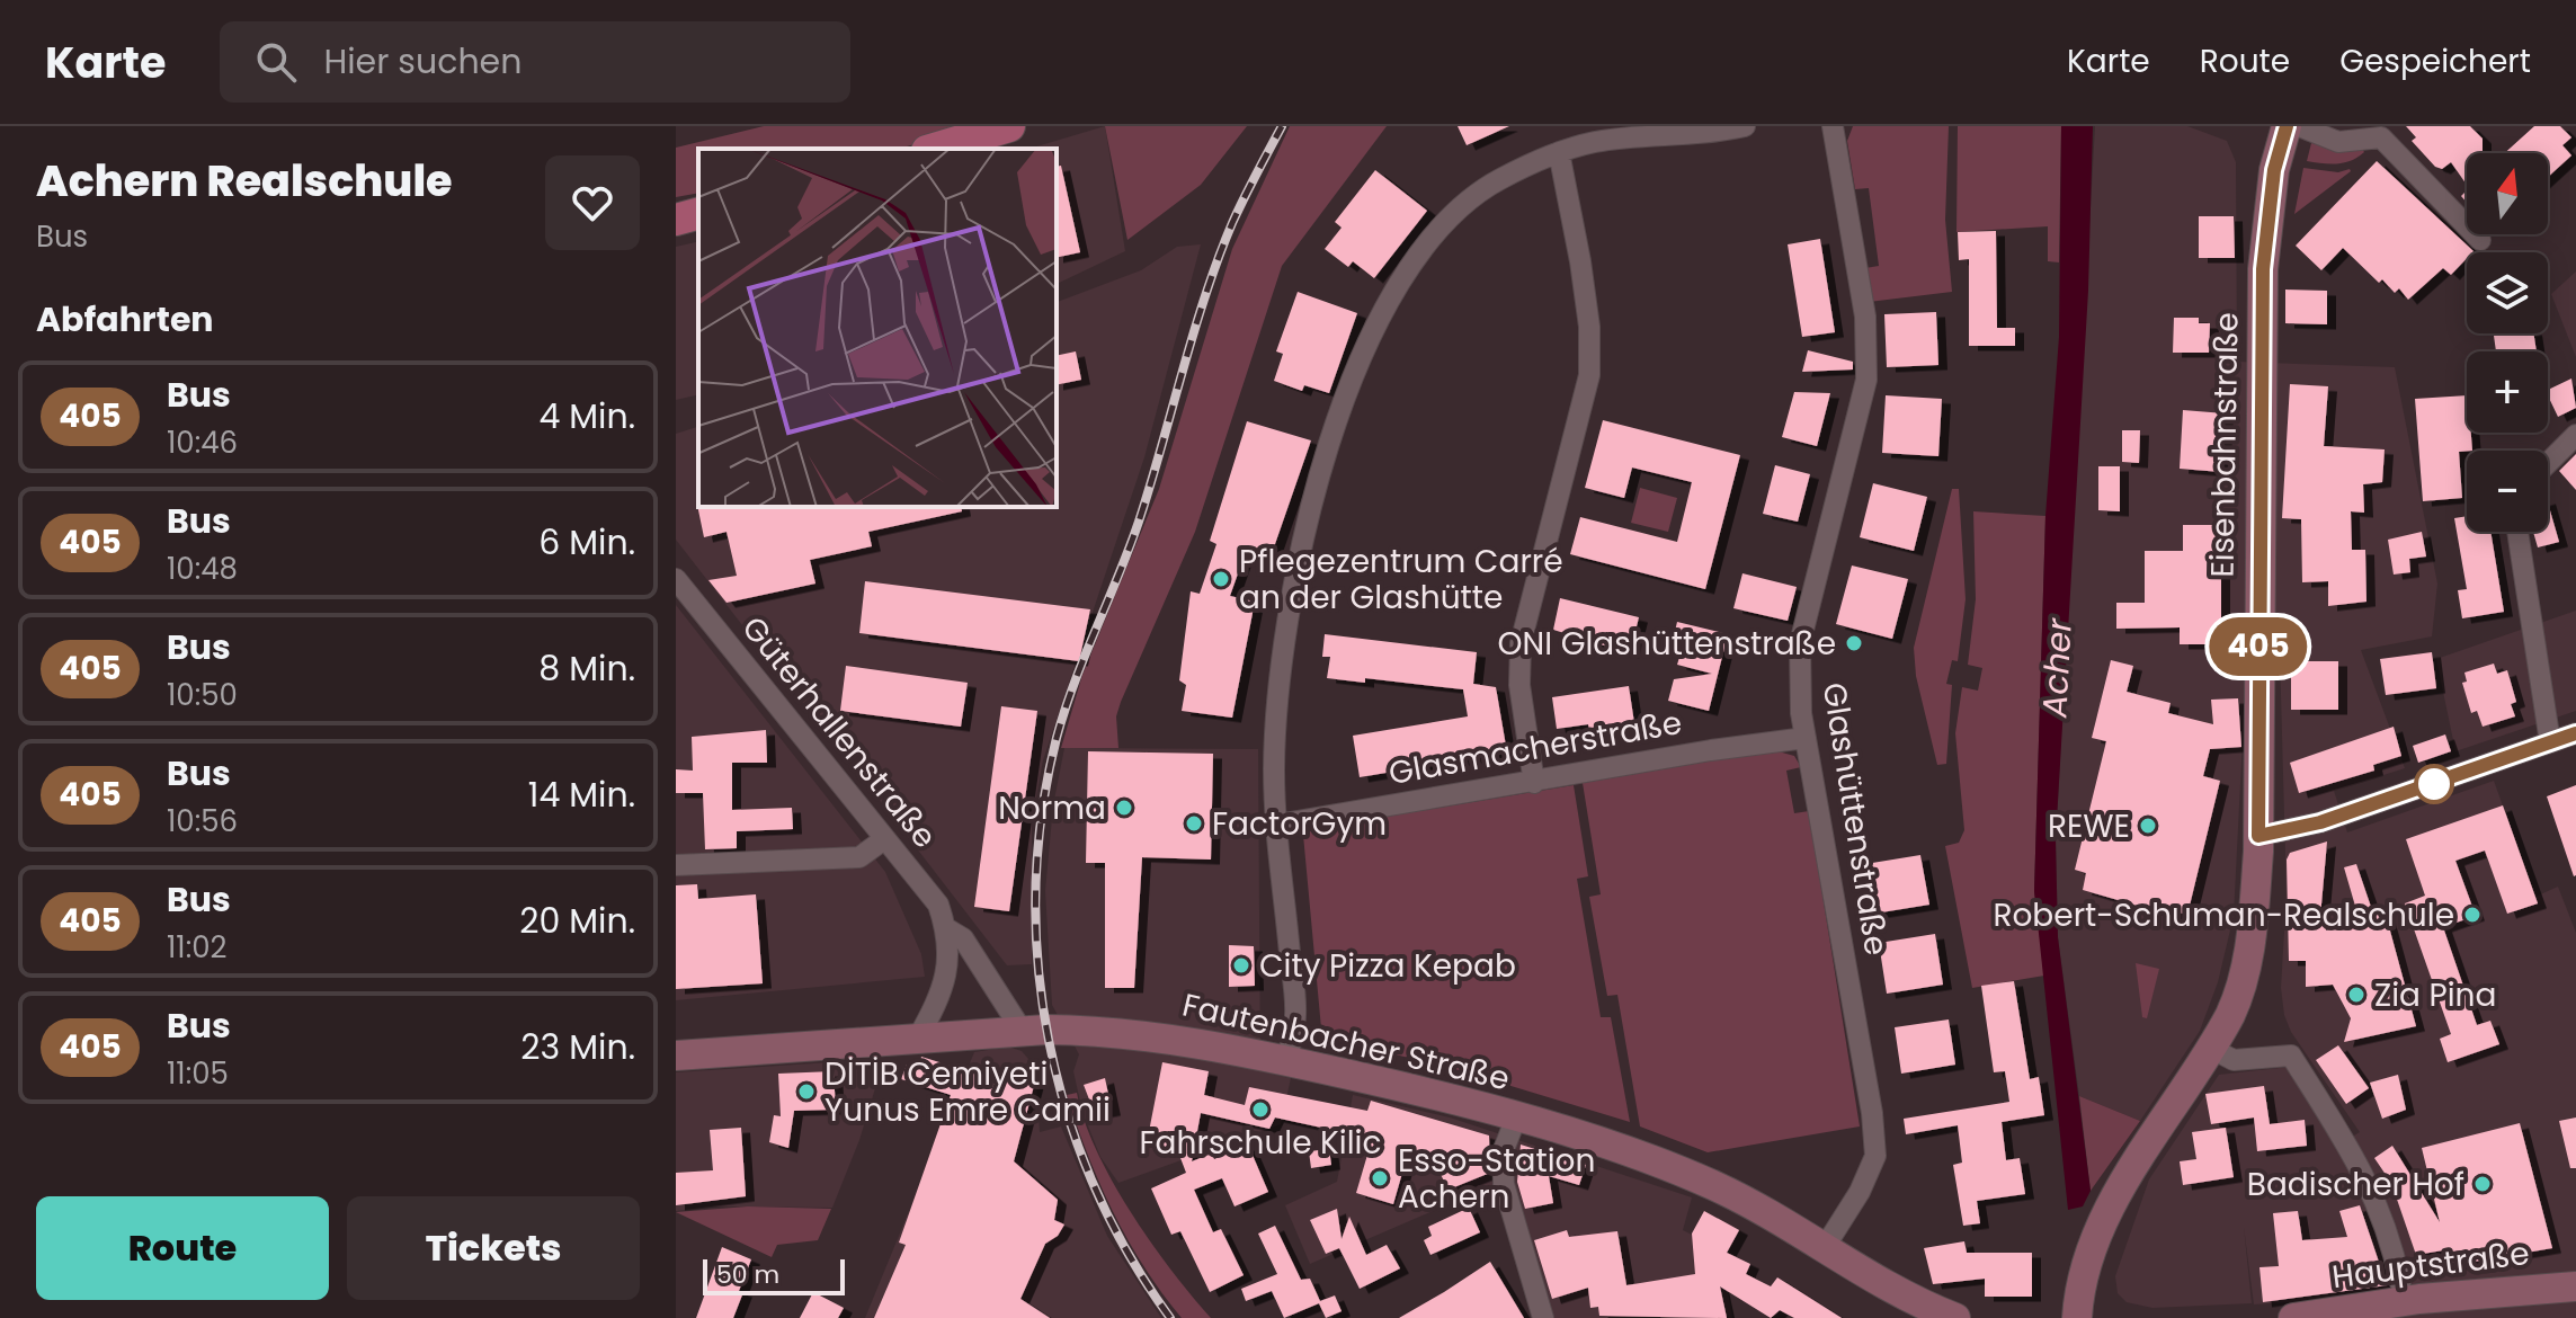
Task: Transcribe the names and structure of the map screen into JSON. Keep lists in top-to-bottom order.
{
  "streets": {
    "street": [
      "Eisenbahnstraße",
      "Güterhallenstraße",
      "Glasmacherstraße",
      "Glashüttenstraße",
      "Fautenbacher Straße",
      "Hauptstraße"
    ]
  },
  "crossings": [
    ["Güterhallenstraße", "Fautenbacher Straße"],
    ["Glasmacherstraße", "Glashüttenstraße"],
    ["Glashüttenstraße", "Fautenbacher Straße"]
  ],
  "water": ["Acher"],
  "places": [
    "Pflegezentrum Carré an der Glashütte",
    "ONI Glashüttenstraße",
    "Norma",
    "FactorGym",
    "REWE",
    "Robert-Schuman-Realschule",
    "City Pizza Kepab",
    "Zia Pina",
    "DİTİB Cemiyeti Yunus Emre Camii",
    "Fahrschule Kilic",
    "Esso-Station Achern",
    "Badischer Hof"
  ],
  "lines": ["bus line 405"],
  "scale_bar": "50 m",
  "north": "top",
  "page": {
    "header": "Karte",
    "search": "Hier suchen",
    "nav": ["Karte", "Route", "Gespeichert"],
    "heading": [
      ["Achern Realschule", "Bus"],
      "Abfahrten"
    ],
    "on_map": "405",
    "map_buttons": ["+", "−"],
    "list": [
      {
        "mark": "405",
        "name": "Bus",
        "note": "10:46",
        "value": "4 Min."
      },
      {
        "mark": "405",
        "name": "Bus",
        "note": "10:48",
        "value": "6 Min."
      },
      {
        "mark": "405",
        "name": "Bus",
        "note": "10:50",
        "value": "8 Min."
      },
      {
        "mark": "405",
        "name": "Bus",
        "note": "10:56",
        "value": "14 Min."
      },
      {
        "mark": "405",
        "name": "Bus",
        "note": "11:02",
        "value": "20 Min."
      },
      {
        "mark": "405",
        "name": "Bus",
        "note": "11:05",
        "value": "23 Min."
      }
    ],
    "buttons": ["Route", "Tickets"],
    "scale": "50 m"
  }
}
